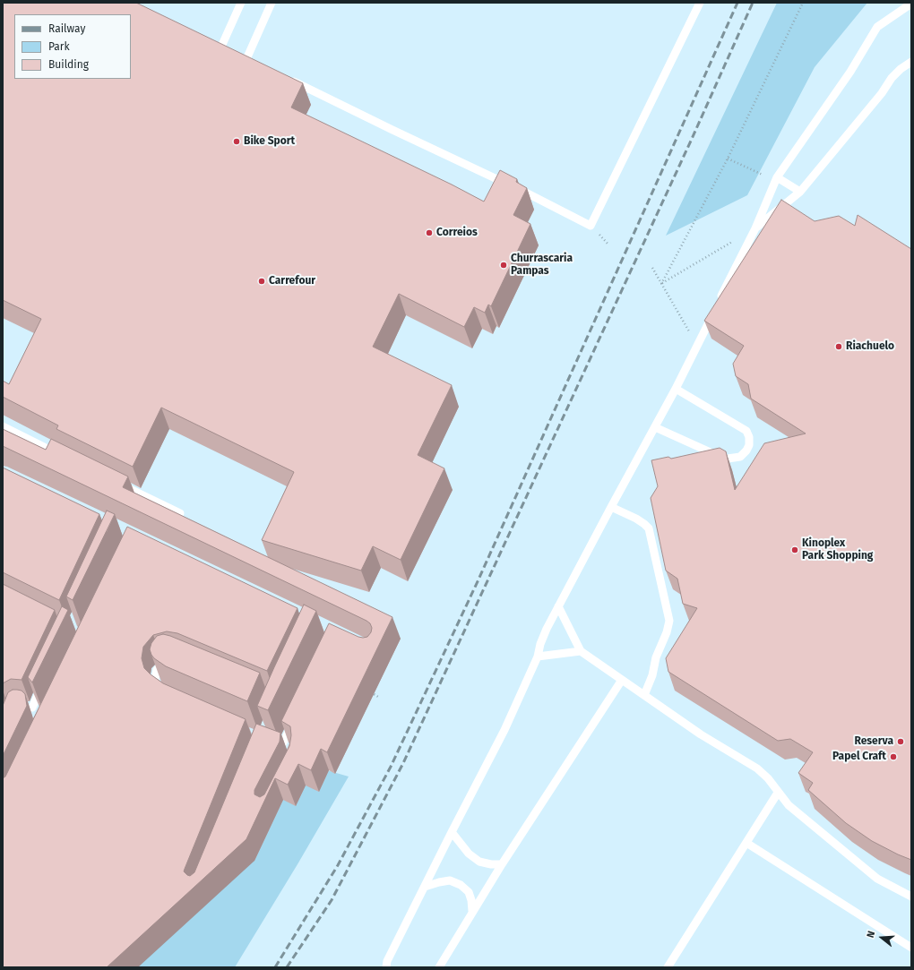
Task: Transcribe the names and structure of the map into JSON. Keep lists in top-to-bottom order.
{
  "places": [
    "Bike Sport",
    "Correios",
    "Churrascaria Pampas",
    "Carrefour",
    "Riachuelo",
    "Kinoplex Park Shopping",
    "Reserva",
    "Papel Craft"
  ],
  "legend": ["Railway", "Park", "Building"],
  "north": "left"
}
